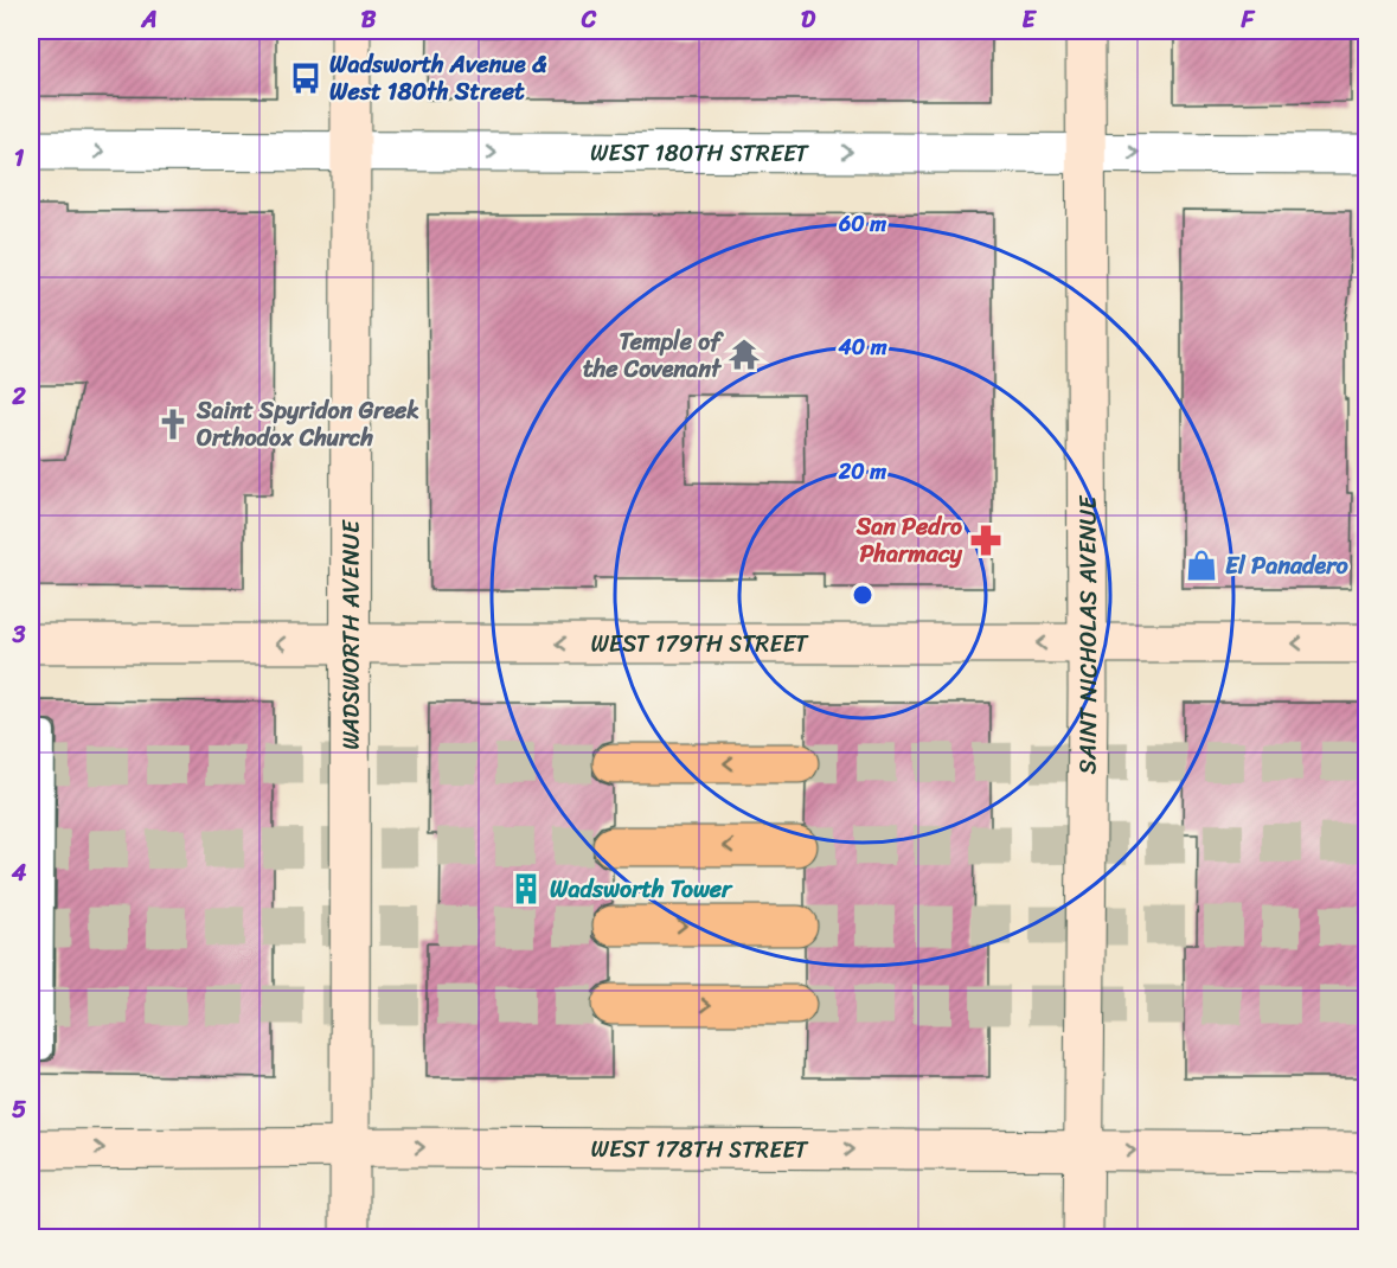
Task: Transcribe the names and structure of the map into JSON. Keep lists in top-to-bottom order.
{
  "streets": {
    "main road": [
      "WADSWORTH AVENUE",
      "SAINT NICHOLAS AVENUE",
      "WEST 179TH STREET",
      "WEST 178TH STREET"
    ],
    "street": ["WEST 180TH STREET"]
  },
  "crossings": [
    ["WEST 180TH STREET", "WADSWORTH AVENUE"],
    ["WEST 180TH STREET", "SAINT NICHOLAS AVENUE"],
    ["WADSWORTH AVENUE", "WEST 179TH STREET"],
    ["WADSWORTH AVENUE", "WEST 178TH STREET"],
    ["SAINT NICHOLAS AVENUE", "WEST 179TH STREET"],
    ["SAINT NICHOLAS AVENUE", "WEST 178TH STREET"]
  ],
  "one_way": ["WEST 180TH STREET", "WEST 179TH STREET", "WEST 178TH STREET"],
  "places": {
    "bus stop": ["Wadsworth Avenue & West 180th Street"],
    "temple": ["Temple of the Covenant"],
    "church": ["Saint Spyridon Greek Orthodox Church"],
    "pharmacy": ["San Pedro Pharmacy"],
    "shop": ["El Panadero"],
    "building": ["Wadsworth Tower"]
  },
  "grid": {
    "columns": [
      "A",
      "B",
      "C",
      "D",
      "E",
      "F"
    ],
    "rows": [
      "1",
      "2",
      "3",
      "4",
      "5"
    ]
  },
  "rings": ["60 m", "40 m", "20 m"]
}
